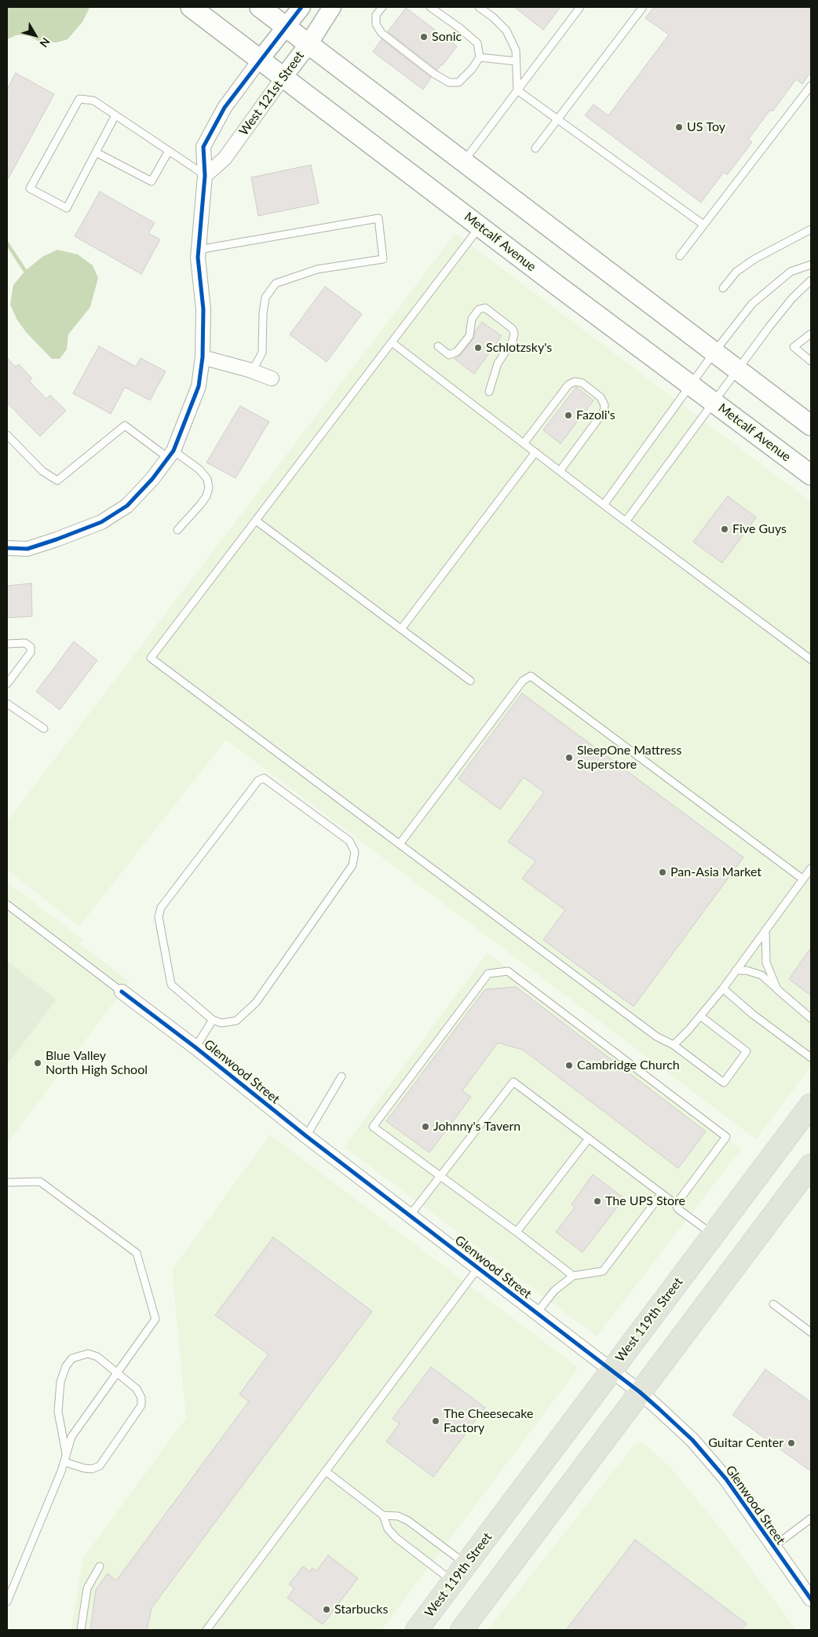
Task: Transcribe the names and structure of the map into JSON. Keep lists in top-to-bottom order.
{
  "streets": {
    "main road": ["Metcalf Avenue", "West 119th Street"],
    "street": ["West 121st Street", "Glenwood Street"]
  },
  "crossings": [
    ["West 121st Street", "Metcalf Avenue"],
    ["Glenwood Street", "West 119th Street"]
  ],
  "places": [
    "Sonic",
    "US Toy",
    "Schlotzsky's",
    "Fazoli's",
    "Five Guys",
    "SleepOne Mattress Superstore",
    "Pan-Asia Market",
    "Blue Valley North High School",
    "Cambridge Church",
    "Johnny's Tavern",
    "The UPS Store",
    "The Cheesecake Factory",
    "Guitar Center",
    "Starbucks"
  ],
  "north": "bottom right"
}
